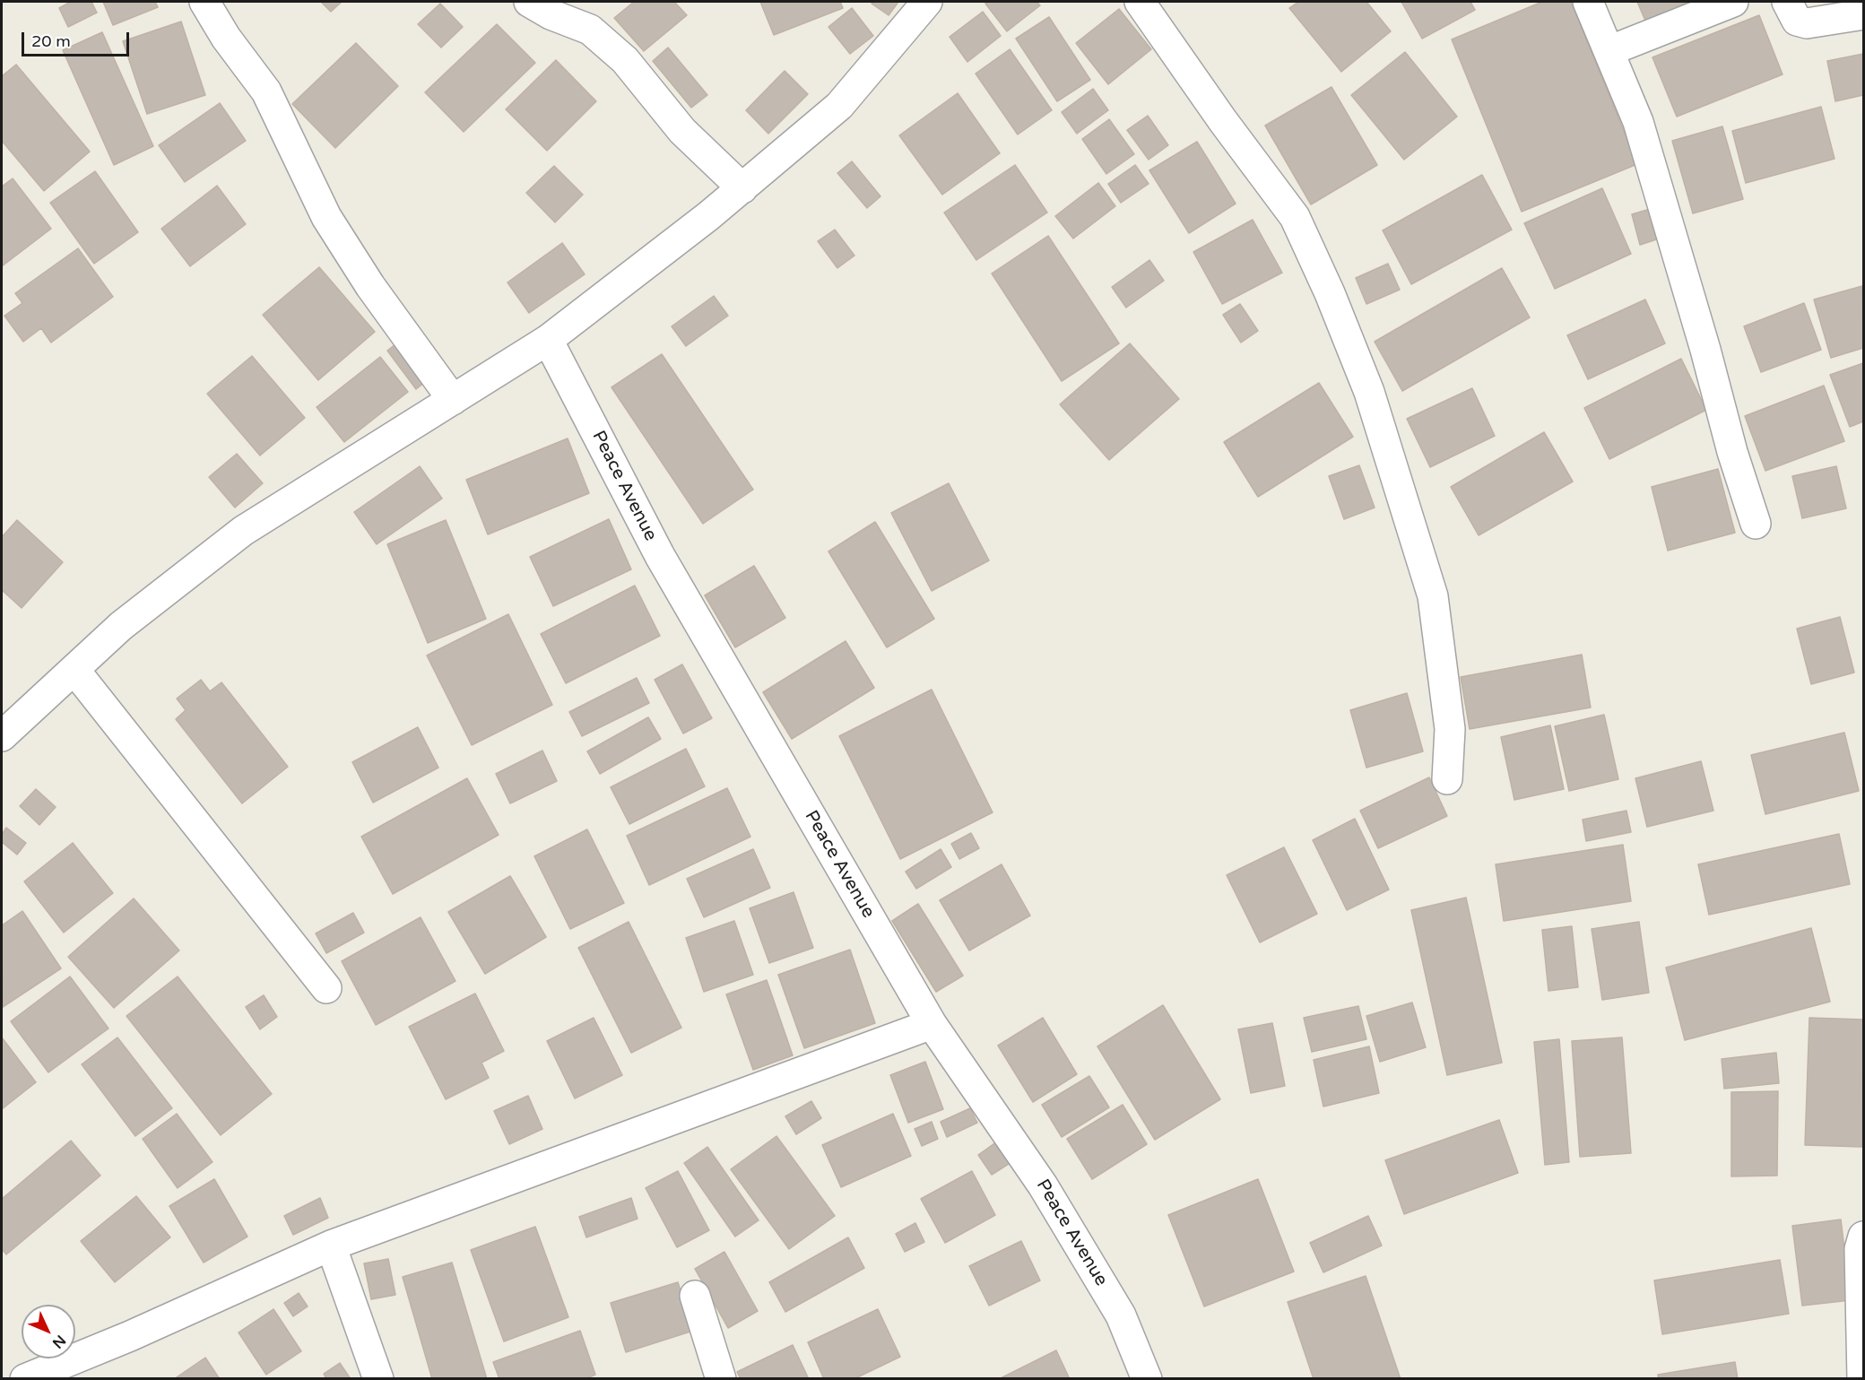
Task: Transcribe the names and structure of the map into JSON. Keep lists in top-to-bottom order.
{
  "streets": {
    "street": ["Peace Avenue"]
  },
  "scale_bar": "20 m",
  "north": "bottom right"
}
